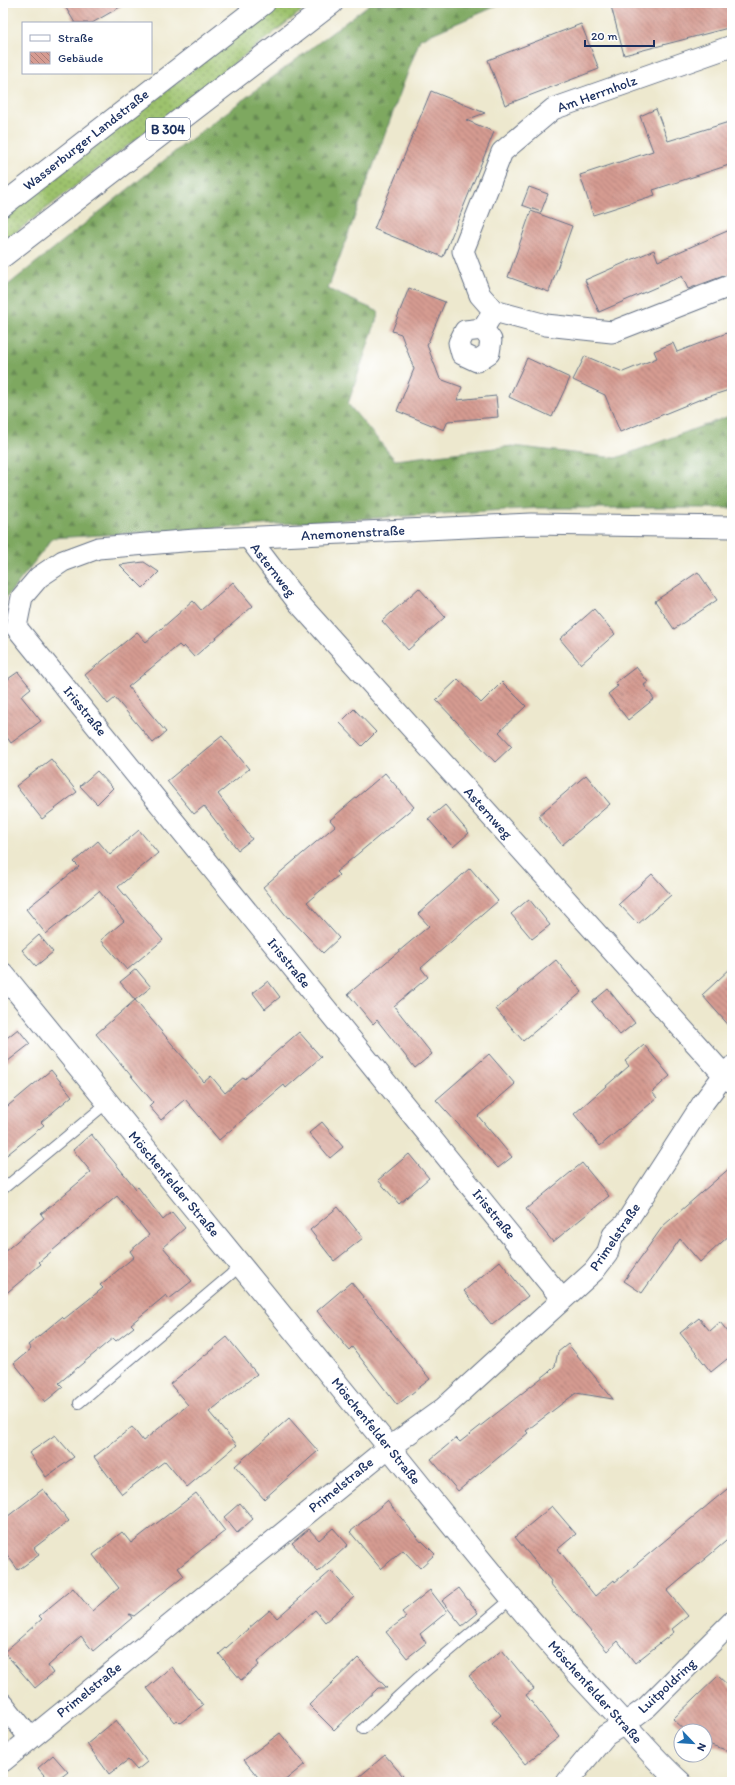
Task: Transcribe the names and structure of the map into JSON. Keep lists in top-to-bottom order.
{
  "streets": {
    "street": [
      "Am Herrnholz",
      "B 304",
      "Wasserburger Landstraße",
      "Anemonenstraße",
      "Asternweg",
      "Irisstraße",
      "Möschenfelder Straße",
      "Primelstraße",
      "Luitpoldring"
    ]
  },
  "crossings": [
    ["Anemonenstraße", "Asternweg"],
    ["Anemonenstraße", "Irisstraße"],
    ["Asternweg", "Primelstraße"],
    ["Irisstraße", "Primelstraße"],
    ["Möschenfelder Straße", "Primelstraße"],
    ["Möschenfelder Straße", "Luitpoldring"]
  ],
  "legend": ["Straße", "Gebäude"],
  "scale_bar": "20 m",
  "north": "bottom right"
}
